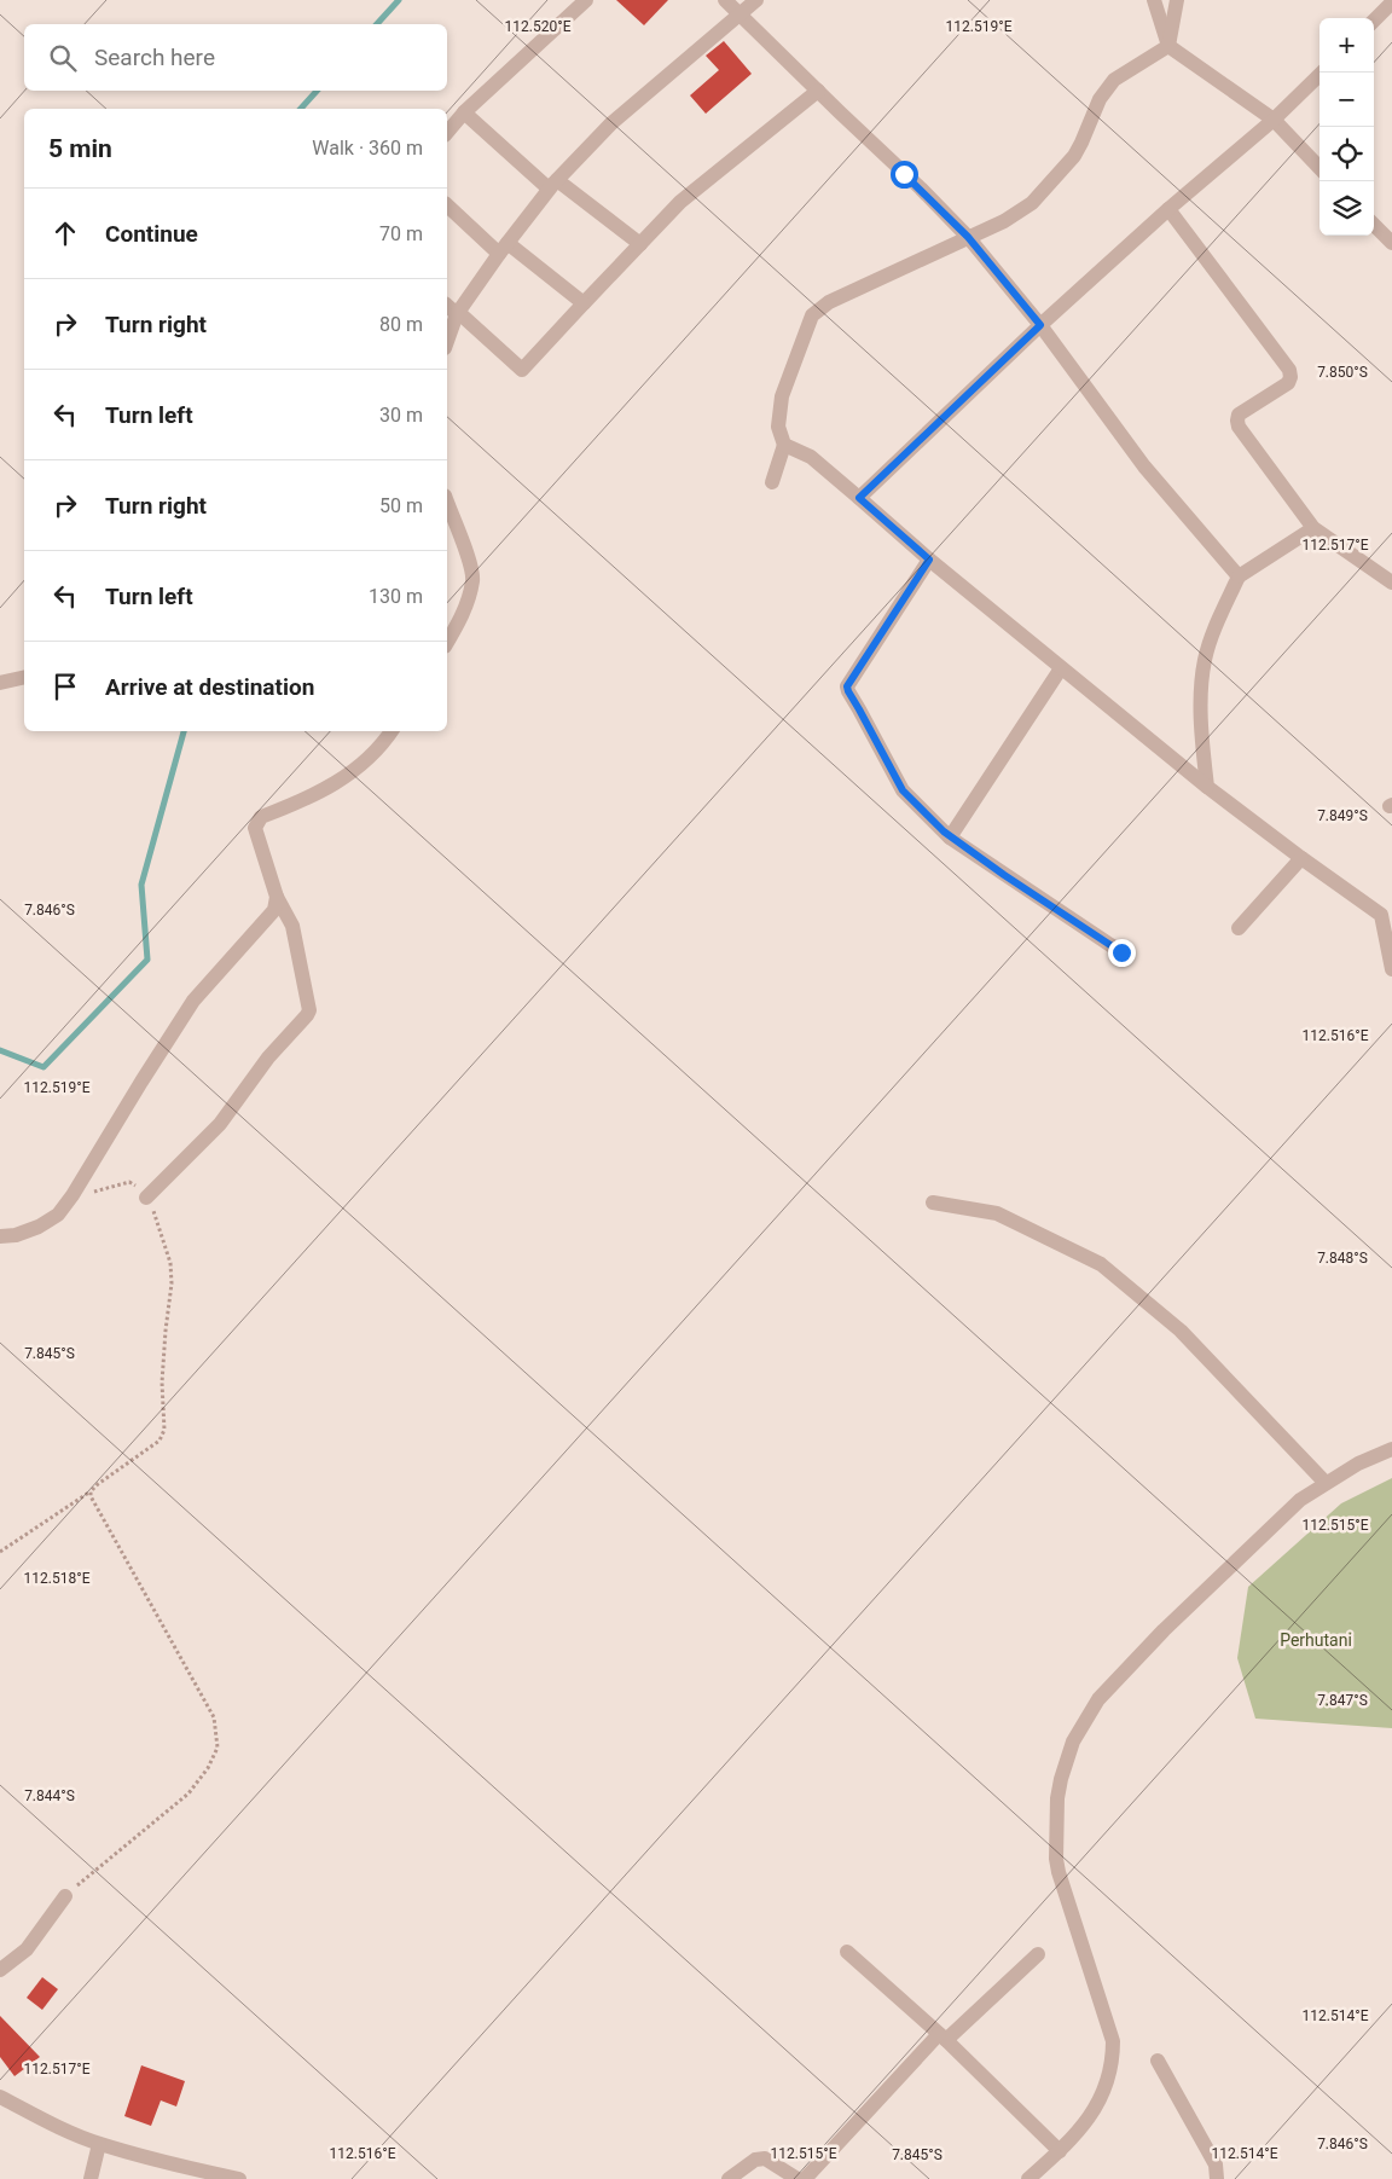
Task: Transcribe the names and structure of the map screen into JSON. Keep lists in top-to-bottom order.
{
  "parks": ["Perhutani"],
  "page": {
    "map_buttons": ["+", "−"],
    "search": "Search here",
    "heading": ["5 min", "Walk · 360 m"],
    "list": [
      ["Continue", "70 m"],
      ["Turn right", "80 m"],
      ["Turn left", "30 m"],
      ["Turn right", "50 m"],
      ["Turn left", "130 m"],
      "Arrive at destination"
    ]
  },
  "coordinates": [
    "112.520°E",
    "112.519°E",
    "7.850°S",
    "112.517°E",
    "7.849°S",
    "7.846°S",
    "112.516°E",
    "7.848°S",
    "7.845°S",
    "112.515°E",
    "112.518°E",
    "7.847°S",
    "7.844°S",
    "112.514°E"
  ]
}
